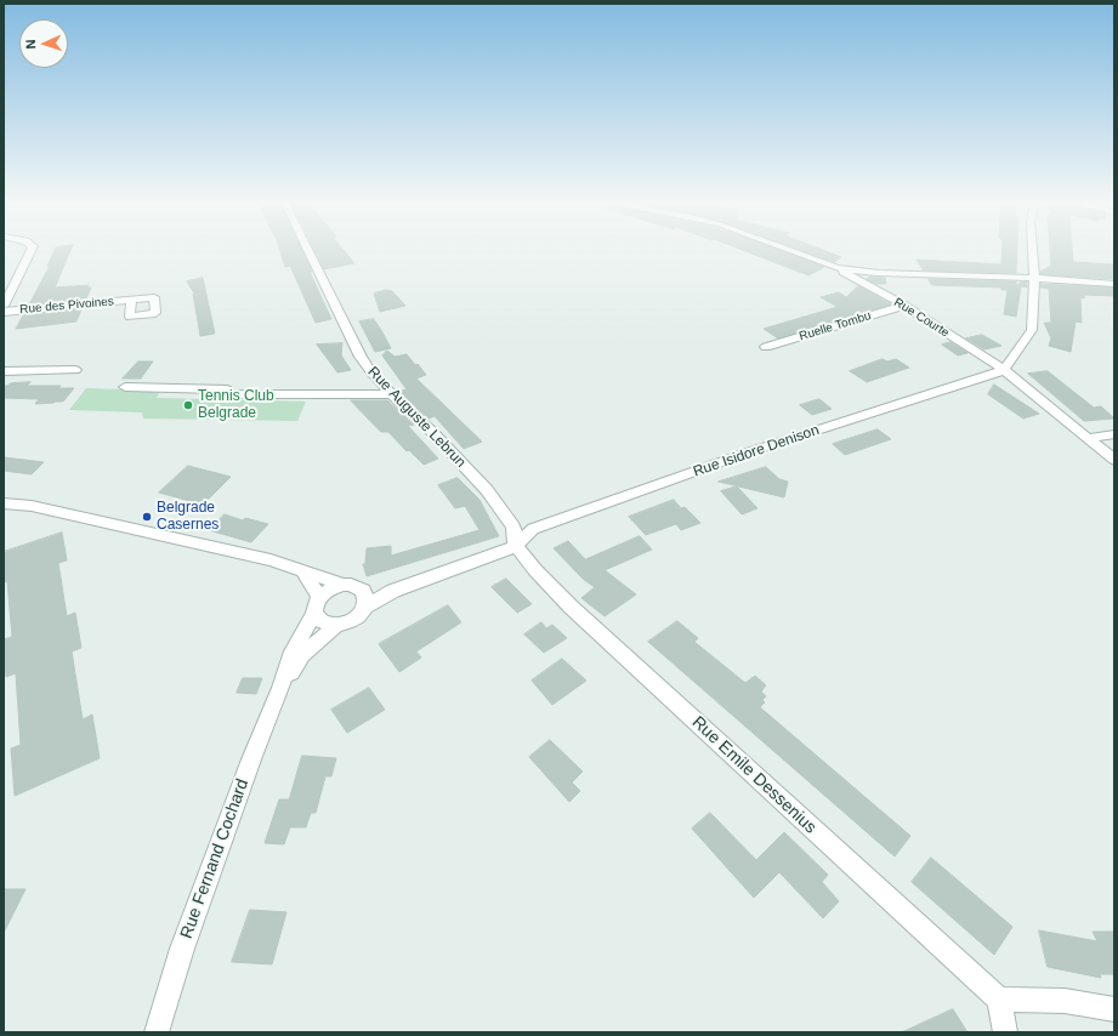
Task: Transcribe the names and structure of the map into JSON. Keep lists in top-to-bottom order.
{
  "streets": {
    "street": [
      "Rue des Pivoines",
      "Rue Courte",
      "Ruelle Tombu",
      "Rue Auguste Lebrun",
      "Rue Isidore Denison",
      "Rue Emile Dessenius",
      "Rue Fernand Cochard"
    ]
  },
  "crossings": [
    ["Rue Courte", "Ruelle Tombu"],
    ["Rue Courte", "Rue Isidore Denison"],
    ["Rue Auguste Lebrun", "Rue Isidore Denison"],
    ["Rue Auguste Lebrun", "Rue Emile Dessenius"],
    ["Rue Isidore Denison", "Rue Emile Dessenius"]
  ],
  "places": ["Tennis Club Belgrade", "Belgrade Casernes"],
  "north": "left"
}
